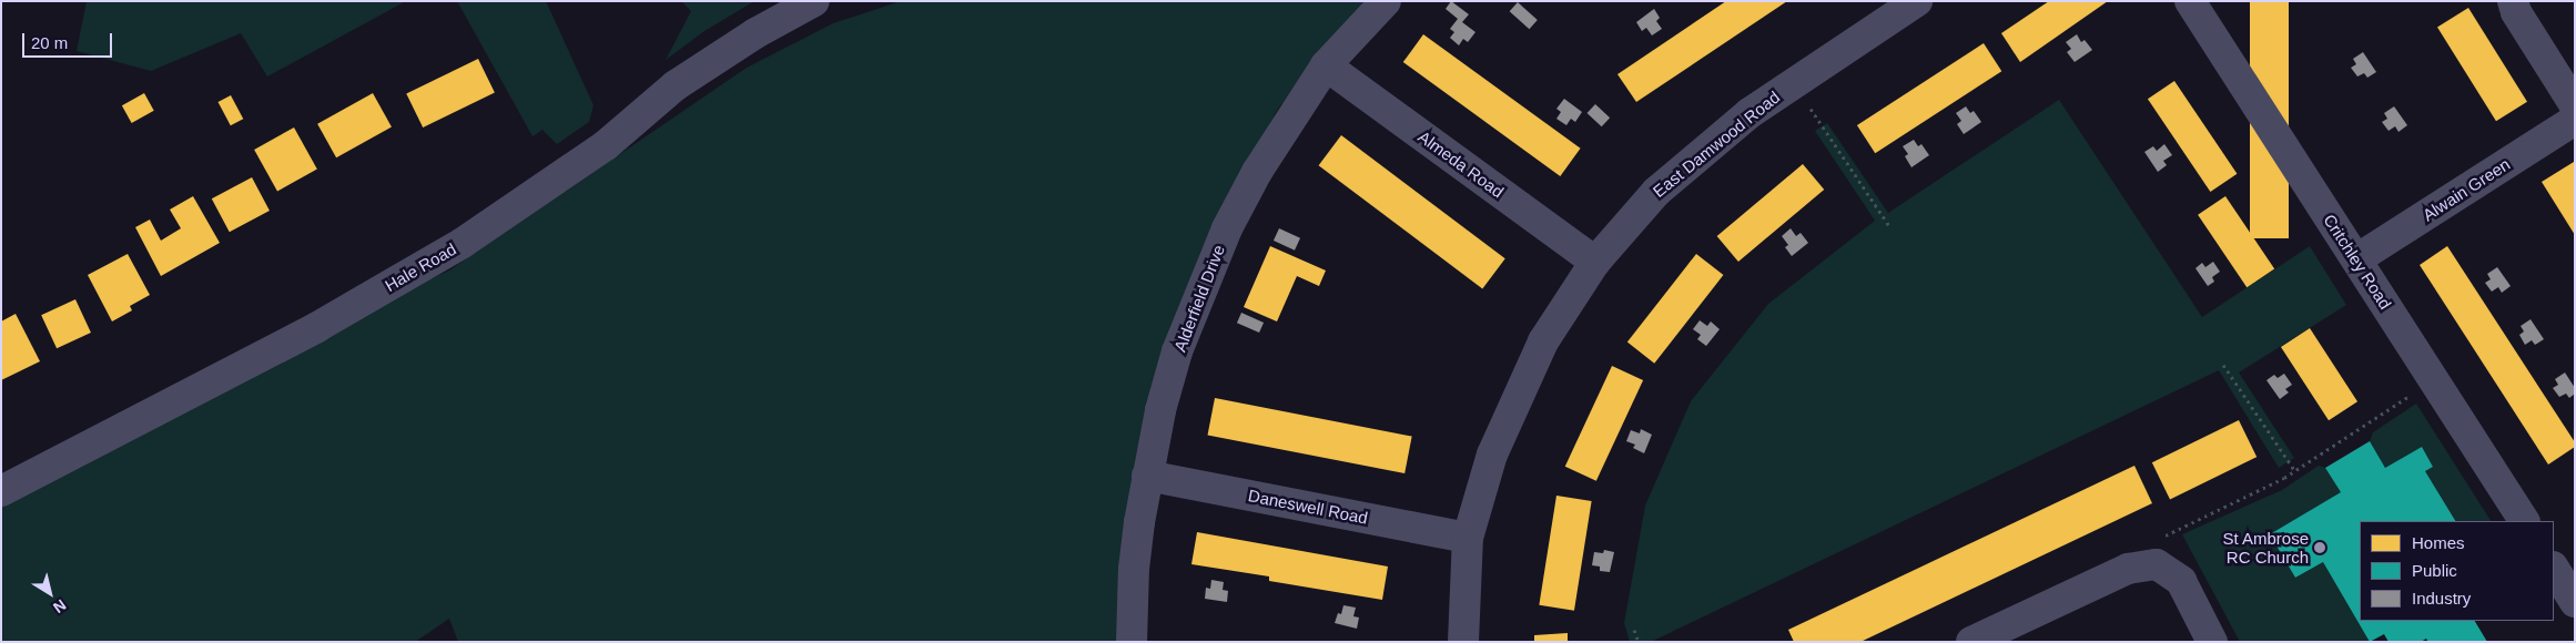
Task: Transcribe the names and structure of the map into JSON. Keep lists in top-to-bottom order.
{
  "streets": {
    "street": [
      "East Damwood Road",
      "Almeda Road",
      "Alwain Green",
      "Critchley Road",
      "Hale Road",
      "Alderfield Drive",
      "Daneswell Road"
    ]
  },
  "crossings": [
    ["East Damwood Road", "Almeda Road"],
    ["East Damwood Road", "Daneswell Road"],
    ["Almeda Road", "Alderfield Drive"],
    ["Alwain Green", "Critchley Road"],
    ["Alderfield Drive", "Daneswell Road"]
  ],
  "places": ["St Ambrose RC Church"],
  "legend": ["Homes", "Public", "Industry"],
  "scale_bar": "20 m",
  "north": "bottom right"
}
